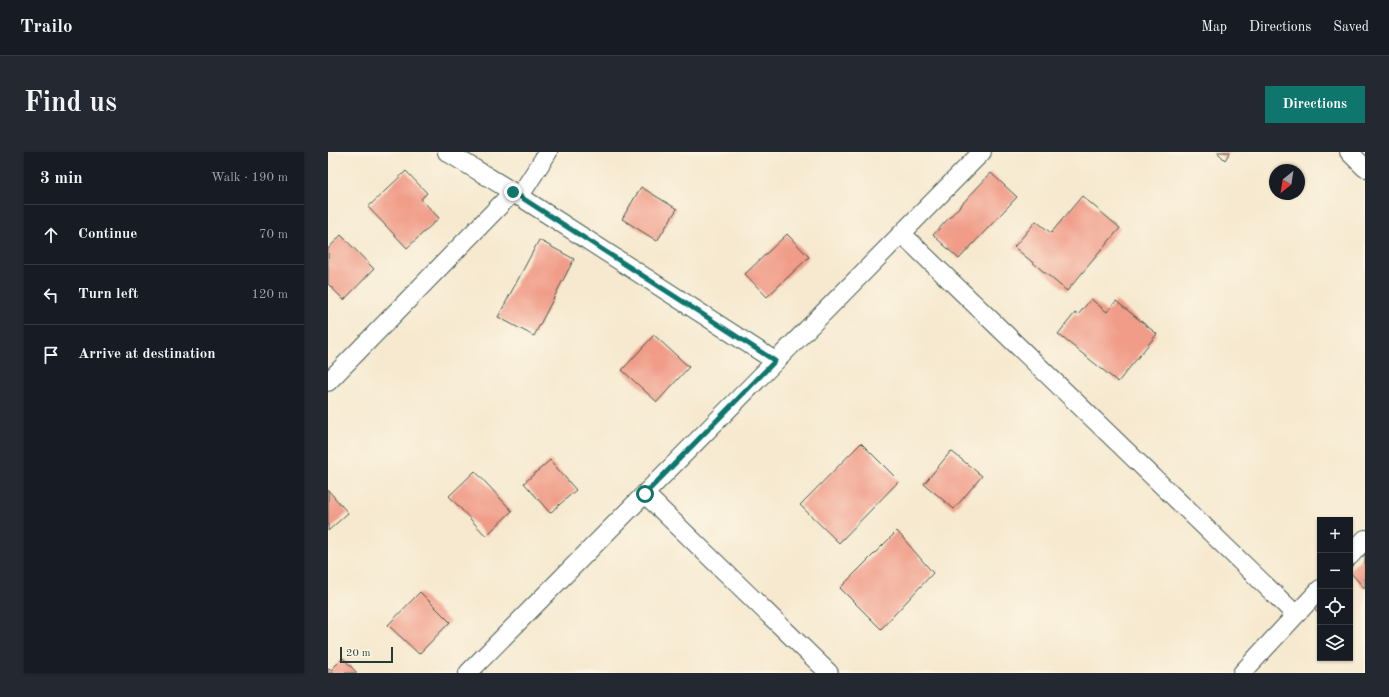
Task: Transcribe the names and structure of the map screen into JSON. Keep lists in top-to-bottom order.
{
  "scale_bar": "20 m",
  "north": "bottom left",
  "page": {
    "header": "Trailo",
    "nav": ["Map", "Directions", "Saved"],
    "buttons": "Directions",
    "title": "Find us",
    "heading": ["3 min", "Walk · 190 m"],
    "list": [
      ["Continue", "70 m"],
      ["Turn left", "120 m"],
      "Arrive at destination"
    ],
    "map_buttons": ["+", "−"],
    "scale": "20 m"
  }
}
